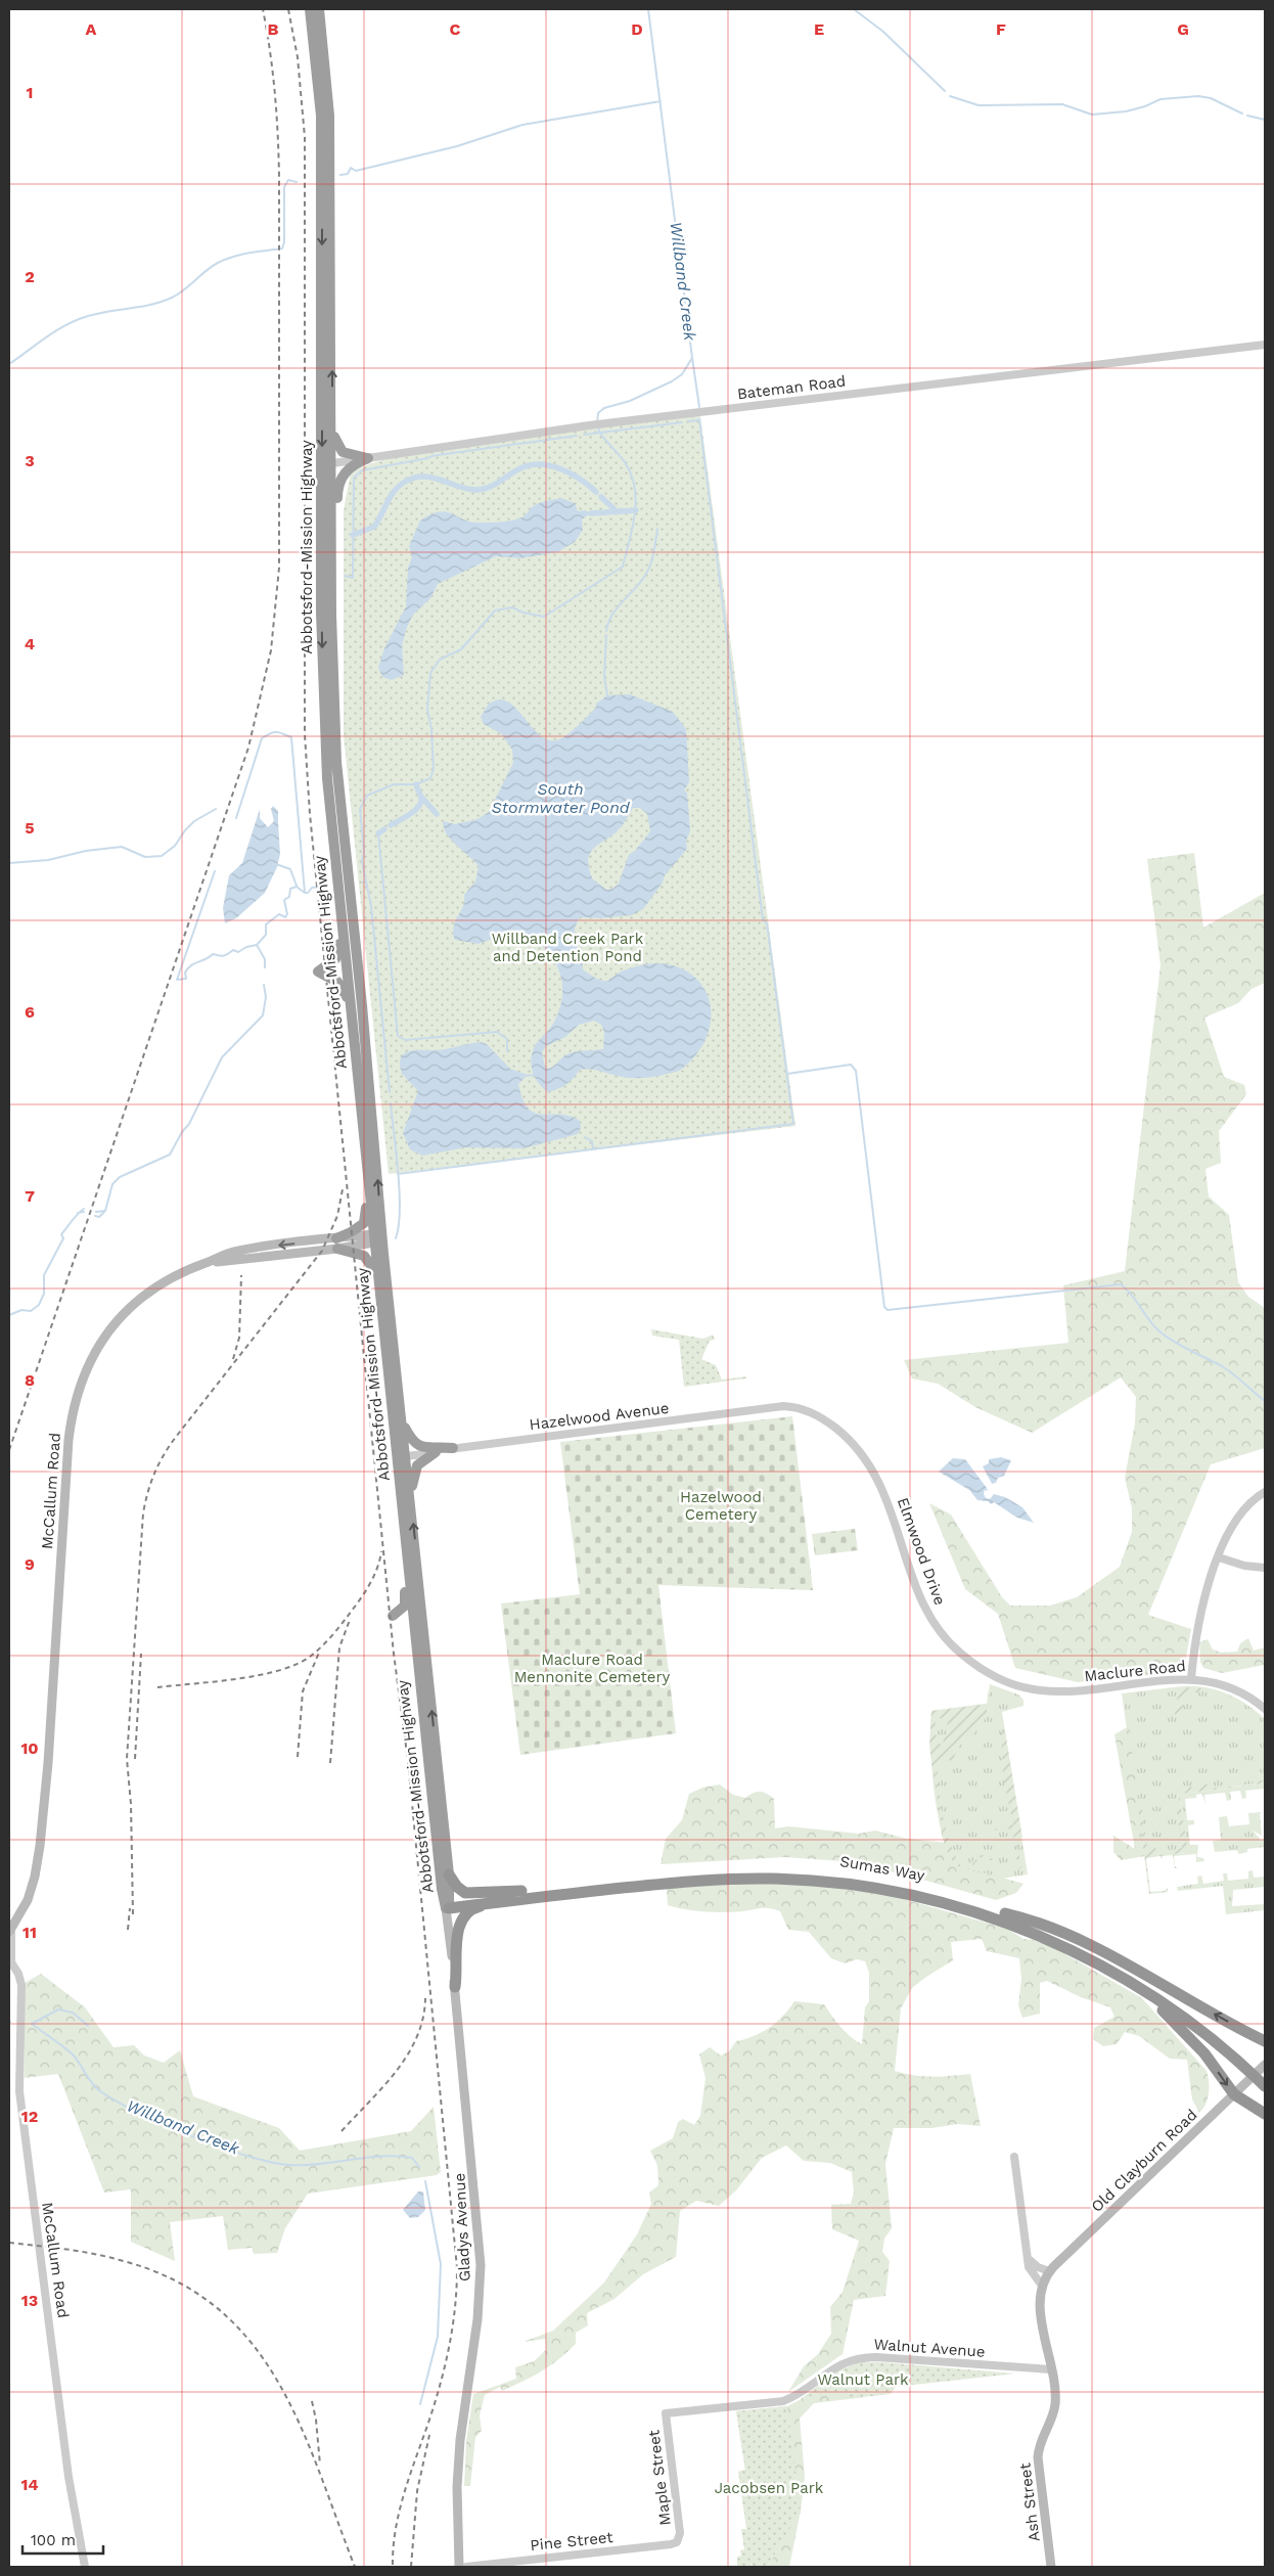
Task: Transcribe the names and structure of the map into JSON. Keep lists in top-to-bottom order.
{
  "streets": {
    "highway": ["Abbotsford-Mission Highway", "Sumas Way"],
    "main road": [
      "McCallum Road",
      "Old Clayburn Road",
      "Gladys Avenue",
      "Ash Street"
    ],
    "street": [
      "Bateman Road",
      "Hazelwood Avenue",
      "Elmwood Drive",
      "Maclure Road",
      "Walnut Avenue",
      "Maple Street",
      "Pine Street"
    ]
  },
  "crossings": [
    ["Bateman Road", "Abbotsford-Mission Highway"],
    ["Abbotsford-Mission Highway", "Hazelwood Avenue"],
    ["Abbotsford-Mission Highway", "McCallum Road"],
    ["Abbotsford-Mission Highway", "Sumas Way"],
    ["Abbotsford-Mission Highway", "Gladys Avenue"],
    ["Hazelwood Avenue", "Elmwood Drive"],
    ["Elmwood Drive", "Maclure Road"],
    ["Sumas Way", "Gladys Avenue"],
    ["Old Clayburn Road", "Ash Street"],
    ["Walnut Avenue", "Maple Street"],
    ["Walnut Avenue", "Ash Street"],
    ["Maple Street", "Pine Street"]
  ],
  "water": ["Willband Creek", "South Stormwater Pond"],
  "parks": [
    "Willband Creek Park and Detention Pond",
    "Hazelwood Cemetery",
    "Maclure Road Mennonite Cemetery",
    "Walnut Park",
    "Jacobsen Park"
  ],
  "scale_bar": "100 m",
  "grid": {
    "columns": [
      "A",
      "B",
      "C",
      "D",
      "E",
      "F",
      "G"
    ],
    "rows": [
      "1",
      "2",
      "3",
      "4",
      "5",
      "6",
      "7",
      "8",
      "9",
      "10",
      "11",
      "12",
      "13",
      "14"
    ]
  }
}
